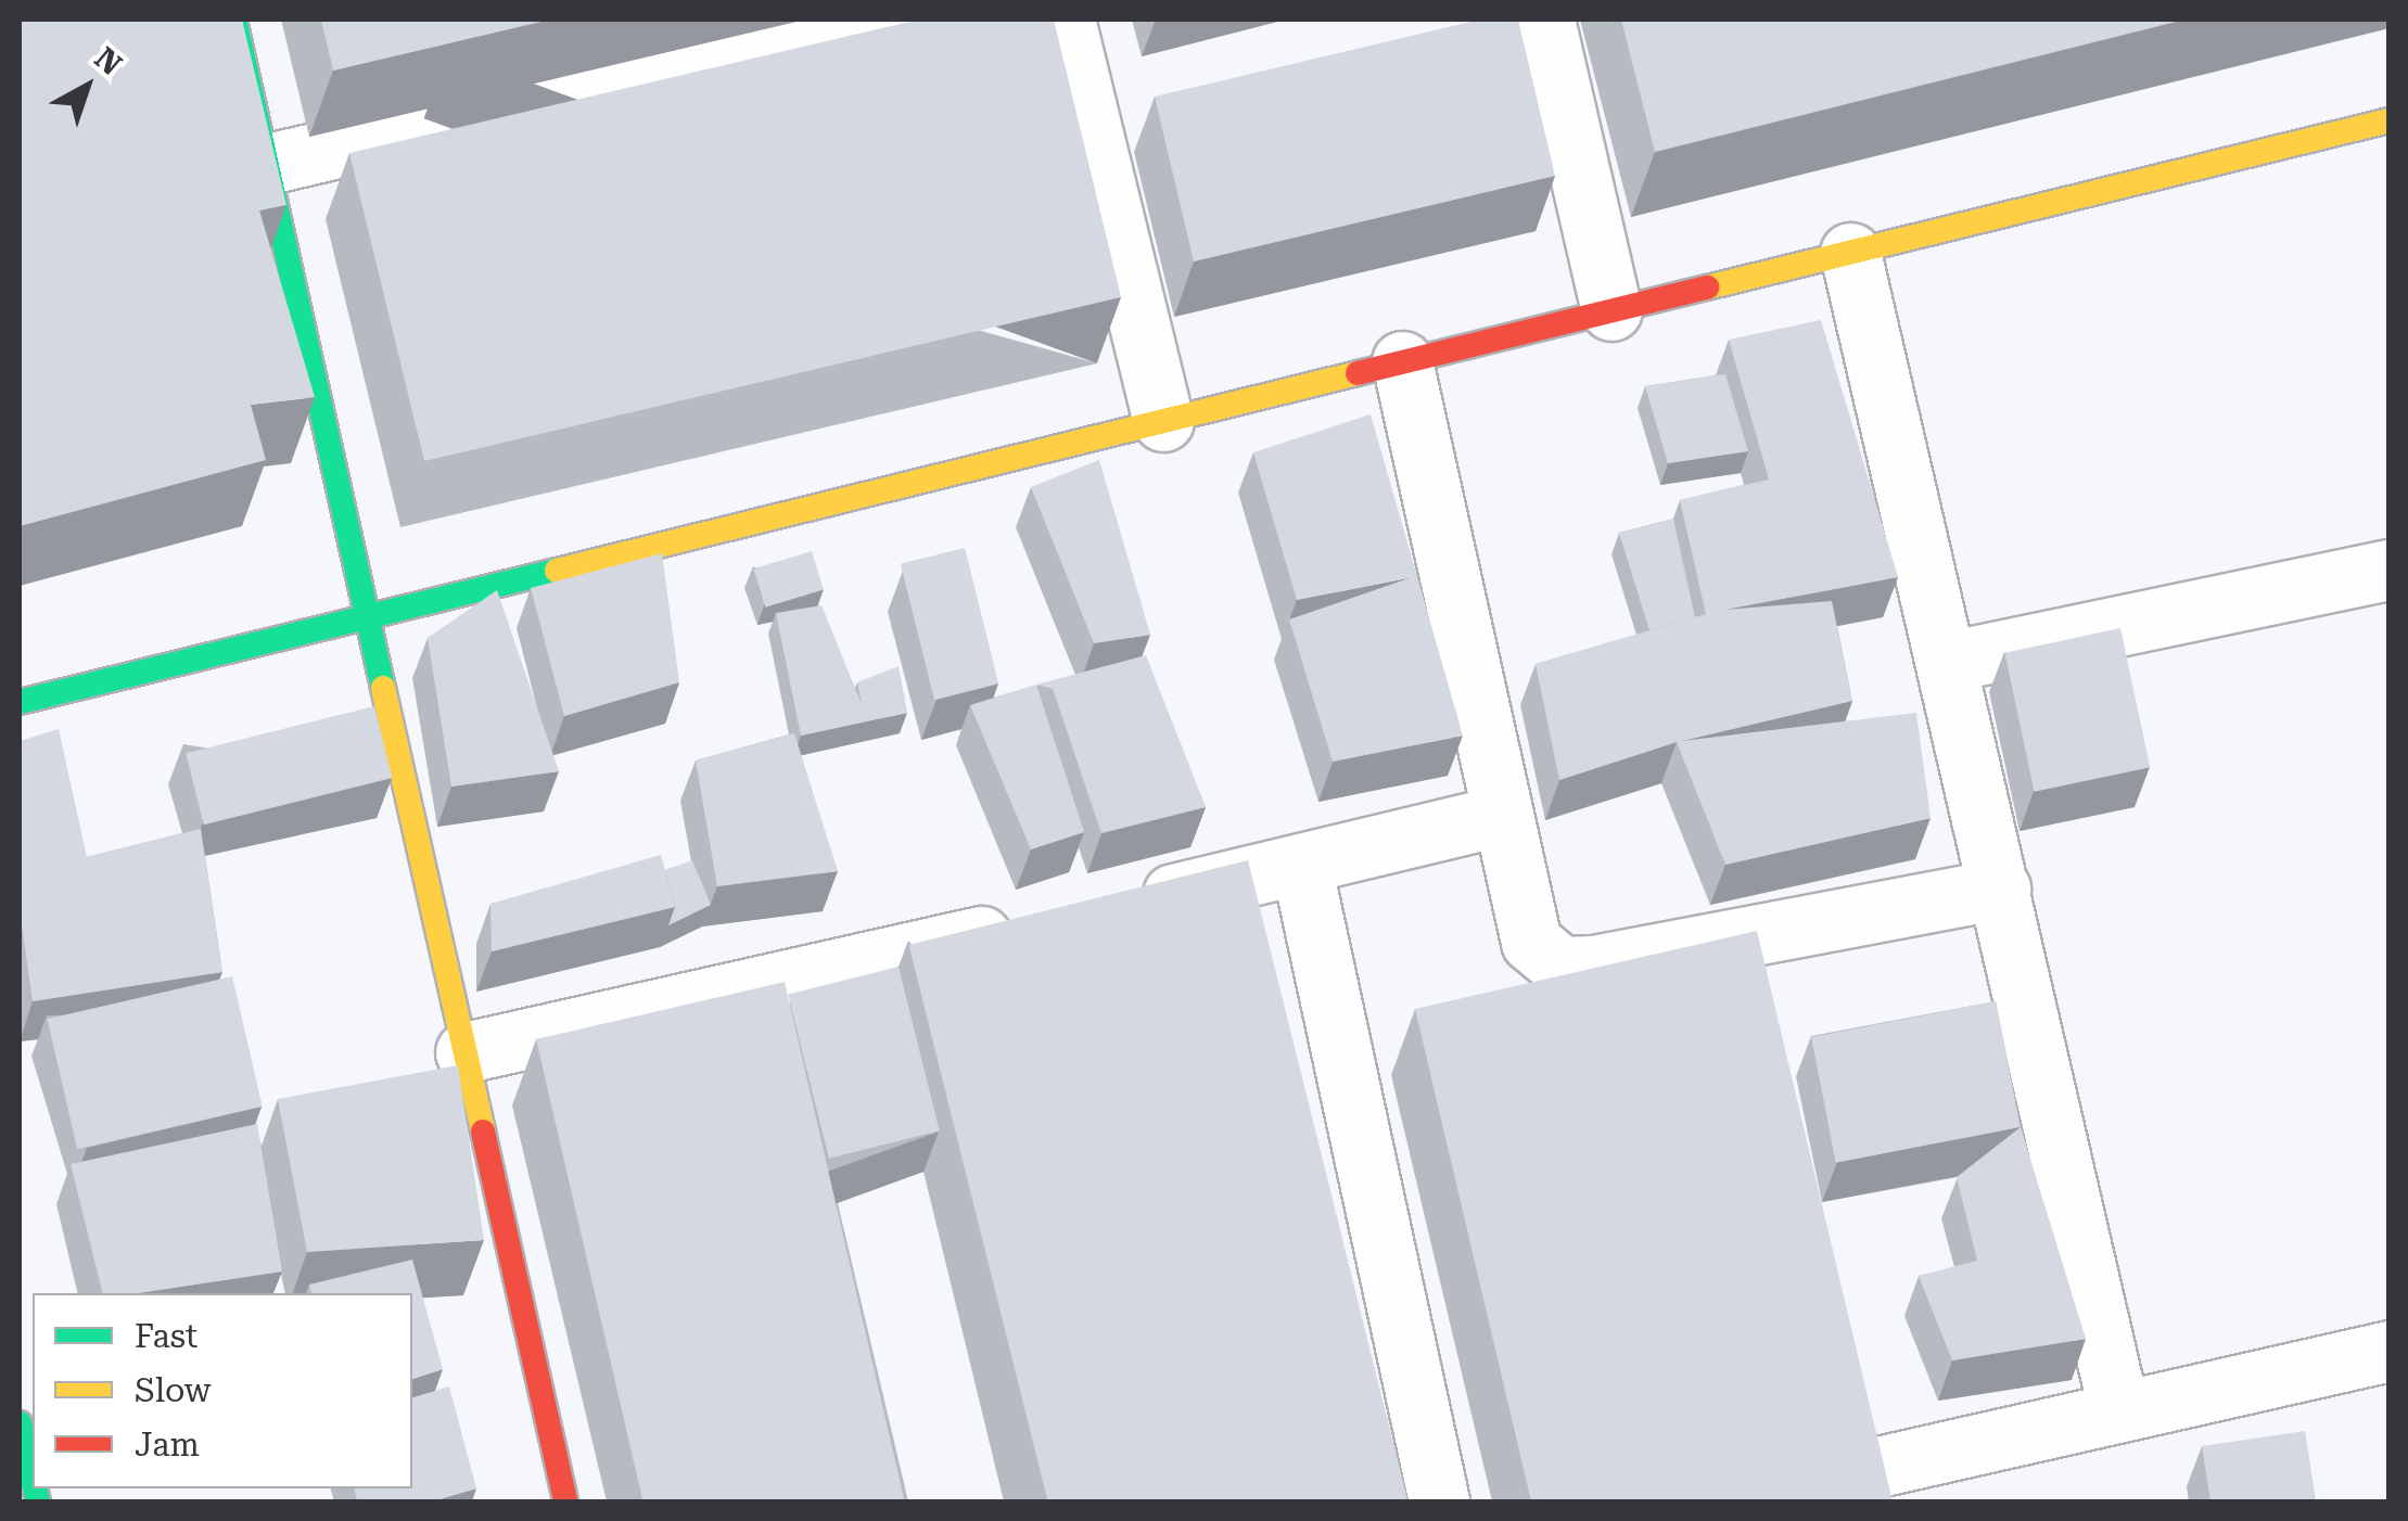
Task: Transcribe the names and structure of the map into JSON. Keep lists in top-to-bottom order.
{
  "legend": ["Fast", "Slow", "Jam"],
  "north": "top right"
}
